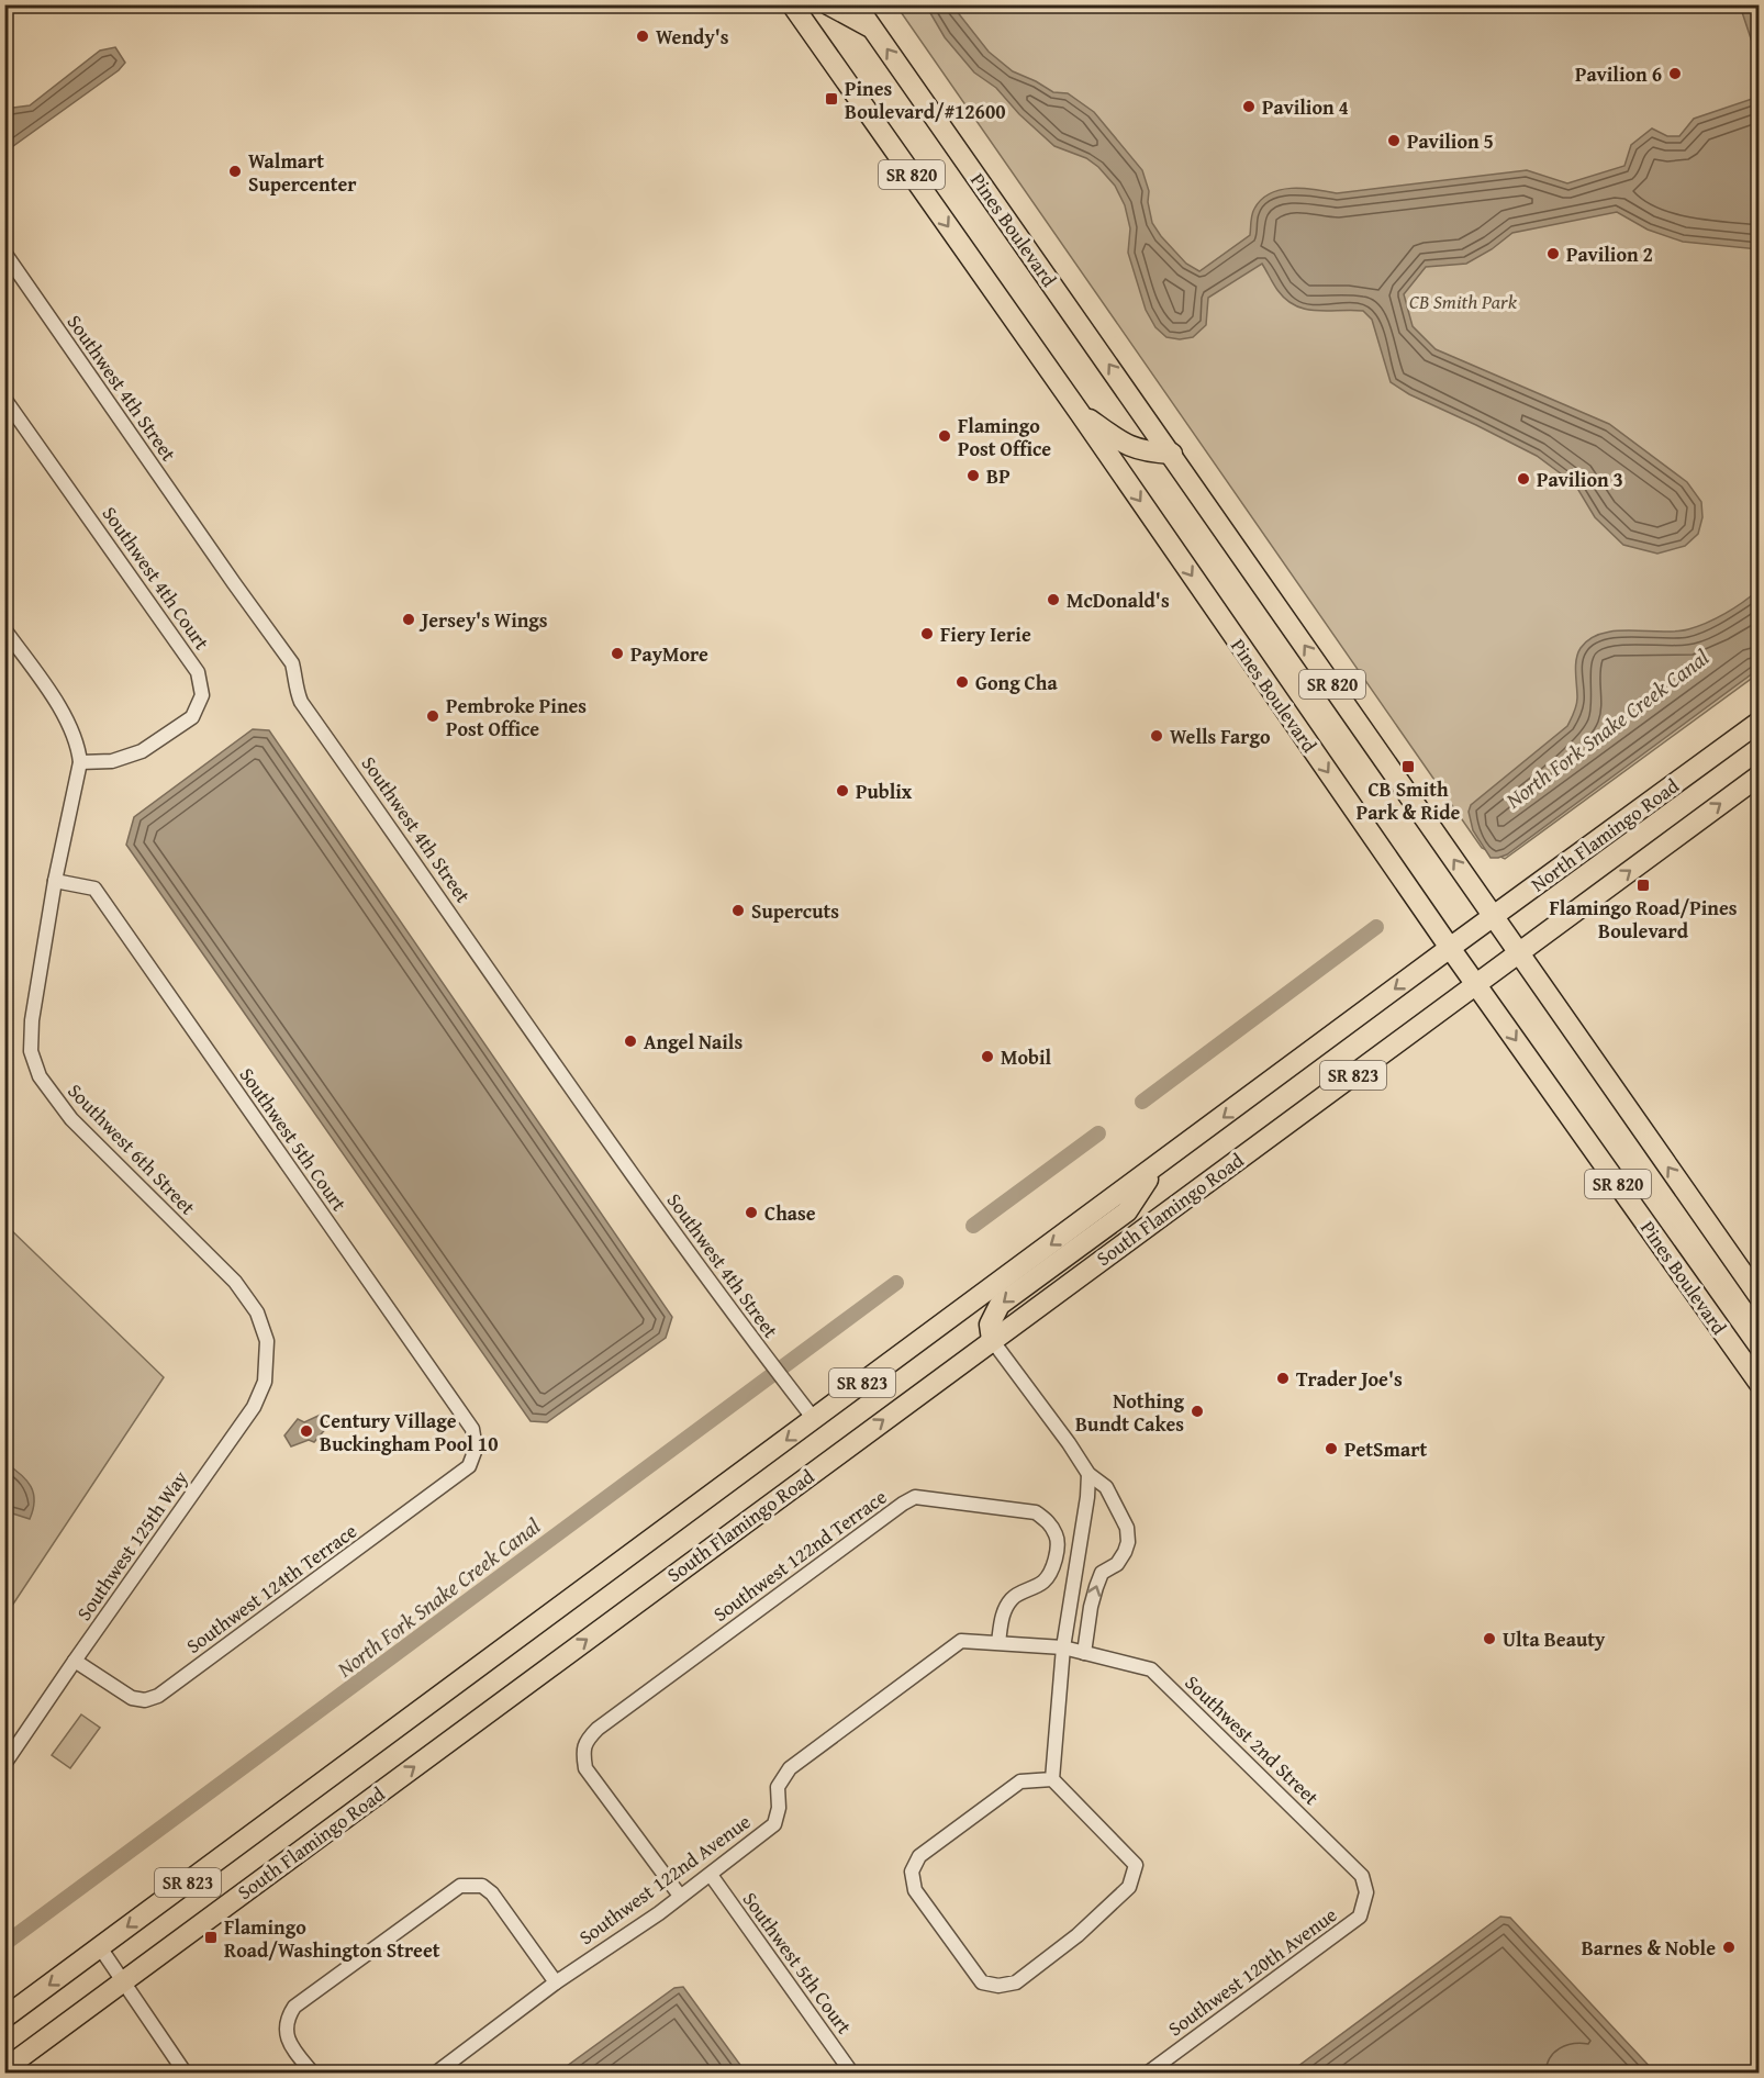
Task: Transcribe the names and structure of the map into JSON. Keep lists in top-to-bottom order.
{
  "streets": {
    "highway": [
      "SR 820",
      "Pines Boulevard",
      "North Flamingo Road",
      "SR 823",
      "South Flamingo Road"
    ],
    "street": [
      "Southwest 4th Street",
      "Southwest 4th Court",
      "Southwest 5th Court",
      "Southwest 6th Street",
      "Southwest 125th Way",
      "Southwest 122nd Terrace",
      "Southwest 124th Terrace",
      "Southwest 2nd Street",
      "Southwest 122nd Avenue",
      "Southwest 120th Avenue"
    ]
  },
  "crossings": [
    ["Pines Boulevard", "North Flamingo Road"],
    ["Pines Boulevard", "SR 823"],
    ["Pines Boulevard", "South Flamingo Road"],
    ["Southwest 4th Street", "South Flamingo Road"],
    ["Southwest 4th Court", "Southwest 6th Street"],
    ["North Flamingo Road", "South Flamingo Road"],
    ["SR 823", "South Flamingo Road"],
    ["Southwest 5th Court", "Southwest 6th Street"],
    ["Southwest 5th Court", "Southwest 124th Terrace"],
    ["Southwest 5th Court", "Southwest 122nd Avenue"],
    ["Southwest 6th Street", "Southwest 125th Way"],
    ["Southwest 125th Way", "Southwest 124th Terrace"],
    ["Southwest 122nd Terrace", "Southwest 122nd Avenue"],
    ["Southwest 2nd Street", "Southwest 122nd Avenue"],
    ["Southwest 2nd Street", "Southwest 120th Avenue"]
  ],
  "water": ["North Fork Snake Creek Canal"],
  "parks": ["CB Smith Park"],
  "places": {
    "other": [
      "Wendy's",
      "Pavilion 6",
      "Pavilion 4",
      "Pavilion 5",
      "Walmart Supercenter",
      "Pavilion 2",
      "Flamingo Post Office",
      "BP",
      "Pavilion 3",
      "McDonald's",
      "Jersey's Wings",
      "Fiery Ierie",
      "PayMore",
      "Gong Cha",
      "Pembroke Pines Post Office",
      "Wells Fargo",
      "Publix",
      "Supercuts",
      "Angel Nails",
      "Mobil",
      "Chase",
      "Trader Joe's",
      "Nothing Bundt Cakes",
      "Century Village Buckingham Pool 10",
      "PetSmart",
      "Ulta Beauty",
      "Barnes & Noble"
    ],
    "transit": [
      "Pines Boulevard/#12600",
      "CB Smith Park & Ride",
      "Flamingo Road/Pines Boulevard",
      "Flamingo Road/Washington Street"
    ]
  }
}
